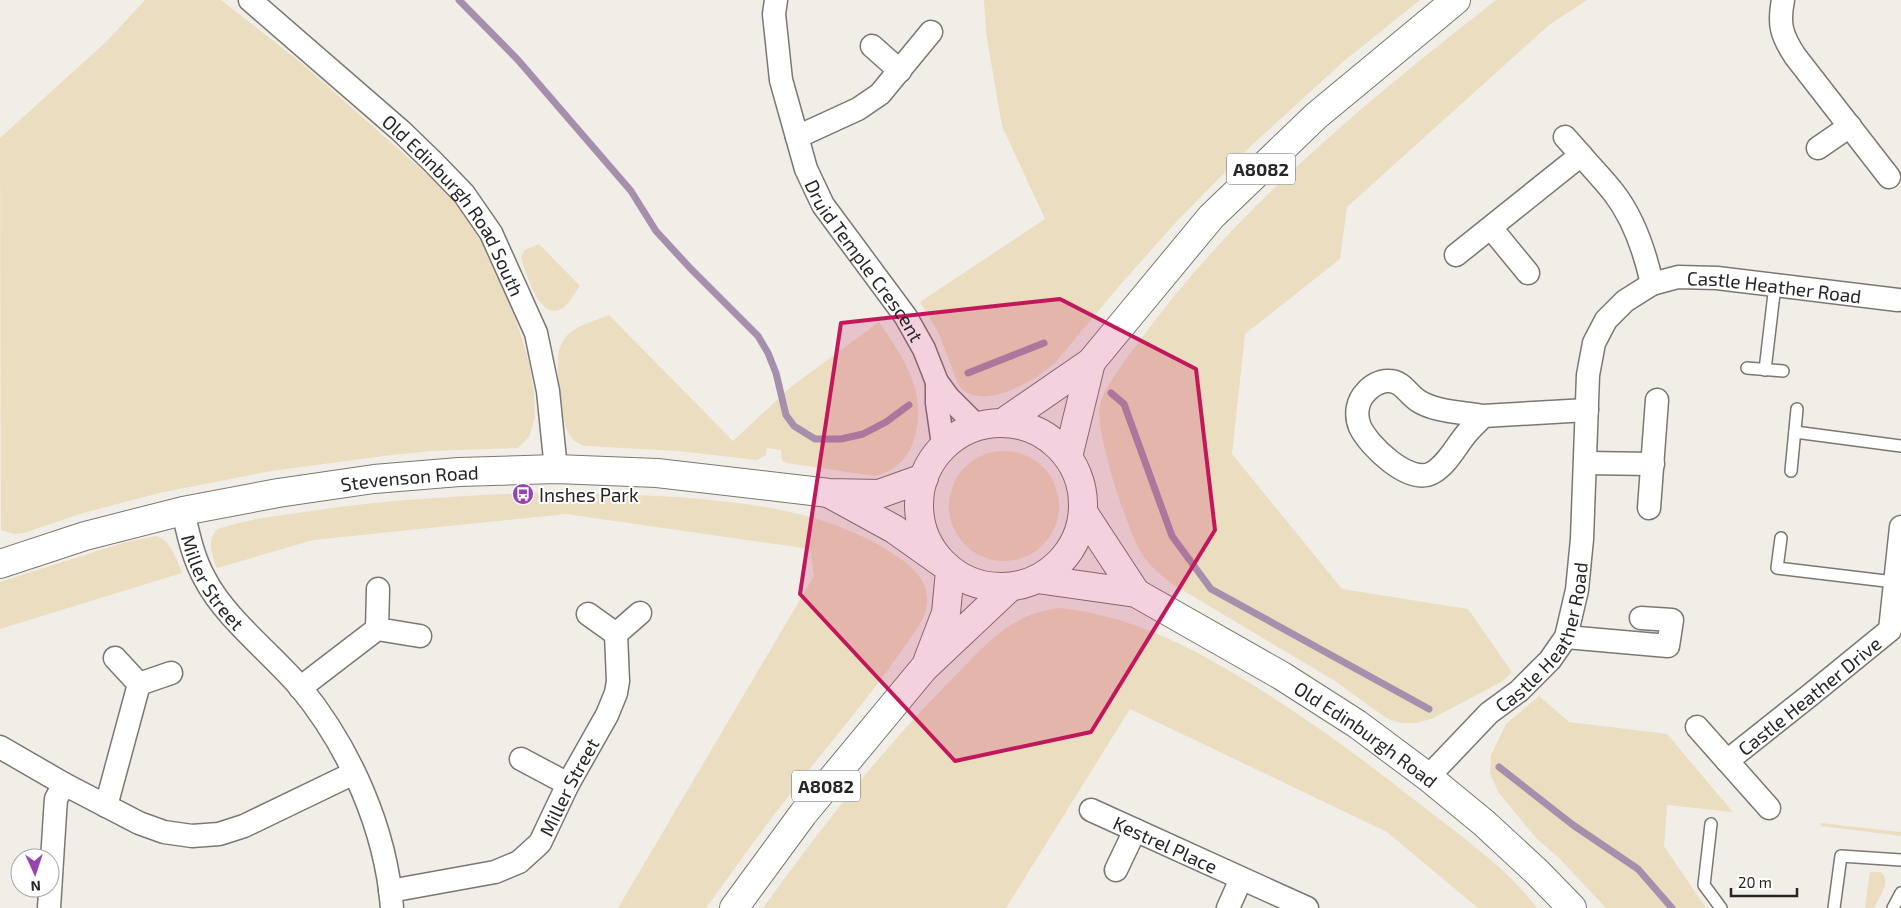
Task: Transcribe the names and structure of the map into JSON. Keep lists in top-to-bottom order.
{
  "streets": {
    "street": [
      "A8082",
      "Old Edinburgh Road South",
      "Druid Temple Crescent",
      "Castle Heather Road",
      "Stevenson Road",
      "Miller Street",
      "Castle Heather Drive",
      "Old Edinburgh Road",
      "Kestrel Place"
    ]
  },
  "crossings": [
    ["A8082", "Druid Temple Crescent"],
    ["A8082", "Stevenson Road"],
    ["A8082", "Old Edinburgh Road"],
    ["Old Edinburgh Road South", "Stevenson Road"],
    ["Druid Temple Crescent", "Stevenson Road"],
    ["Druid Temple Crescent", "Old Edinburgh Road"],
    ["Castle Heather Road", "Old Edinburgh Road"],
    ["Stevenson Road", "Miller Street"],
    ["Stevenson Road", "Old Edinburgh Road"]
  ],
  "places": {
    "bus stop": ["Inshes Park"]
  },
  "scale_bar": "20 m",
  "north": "bottom"
}
